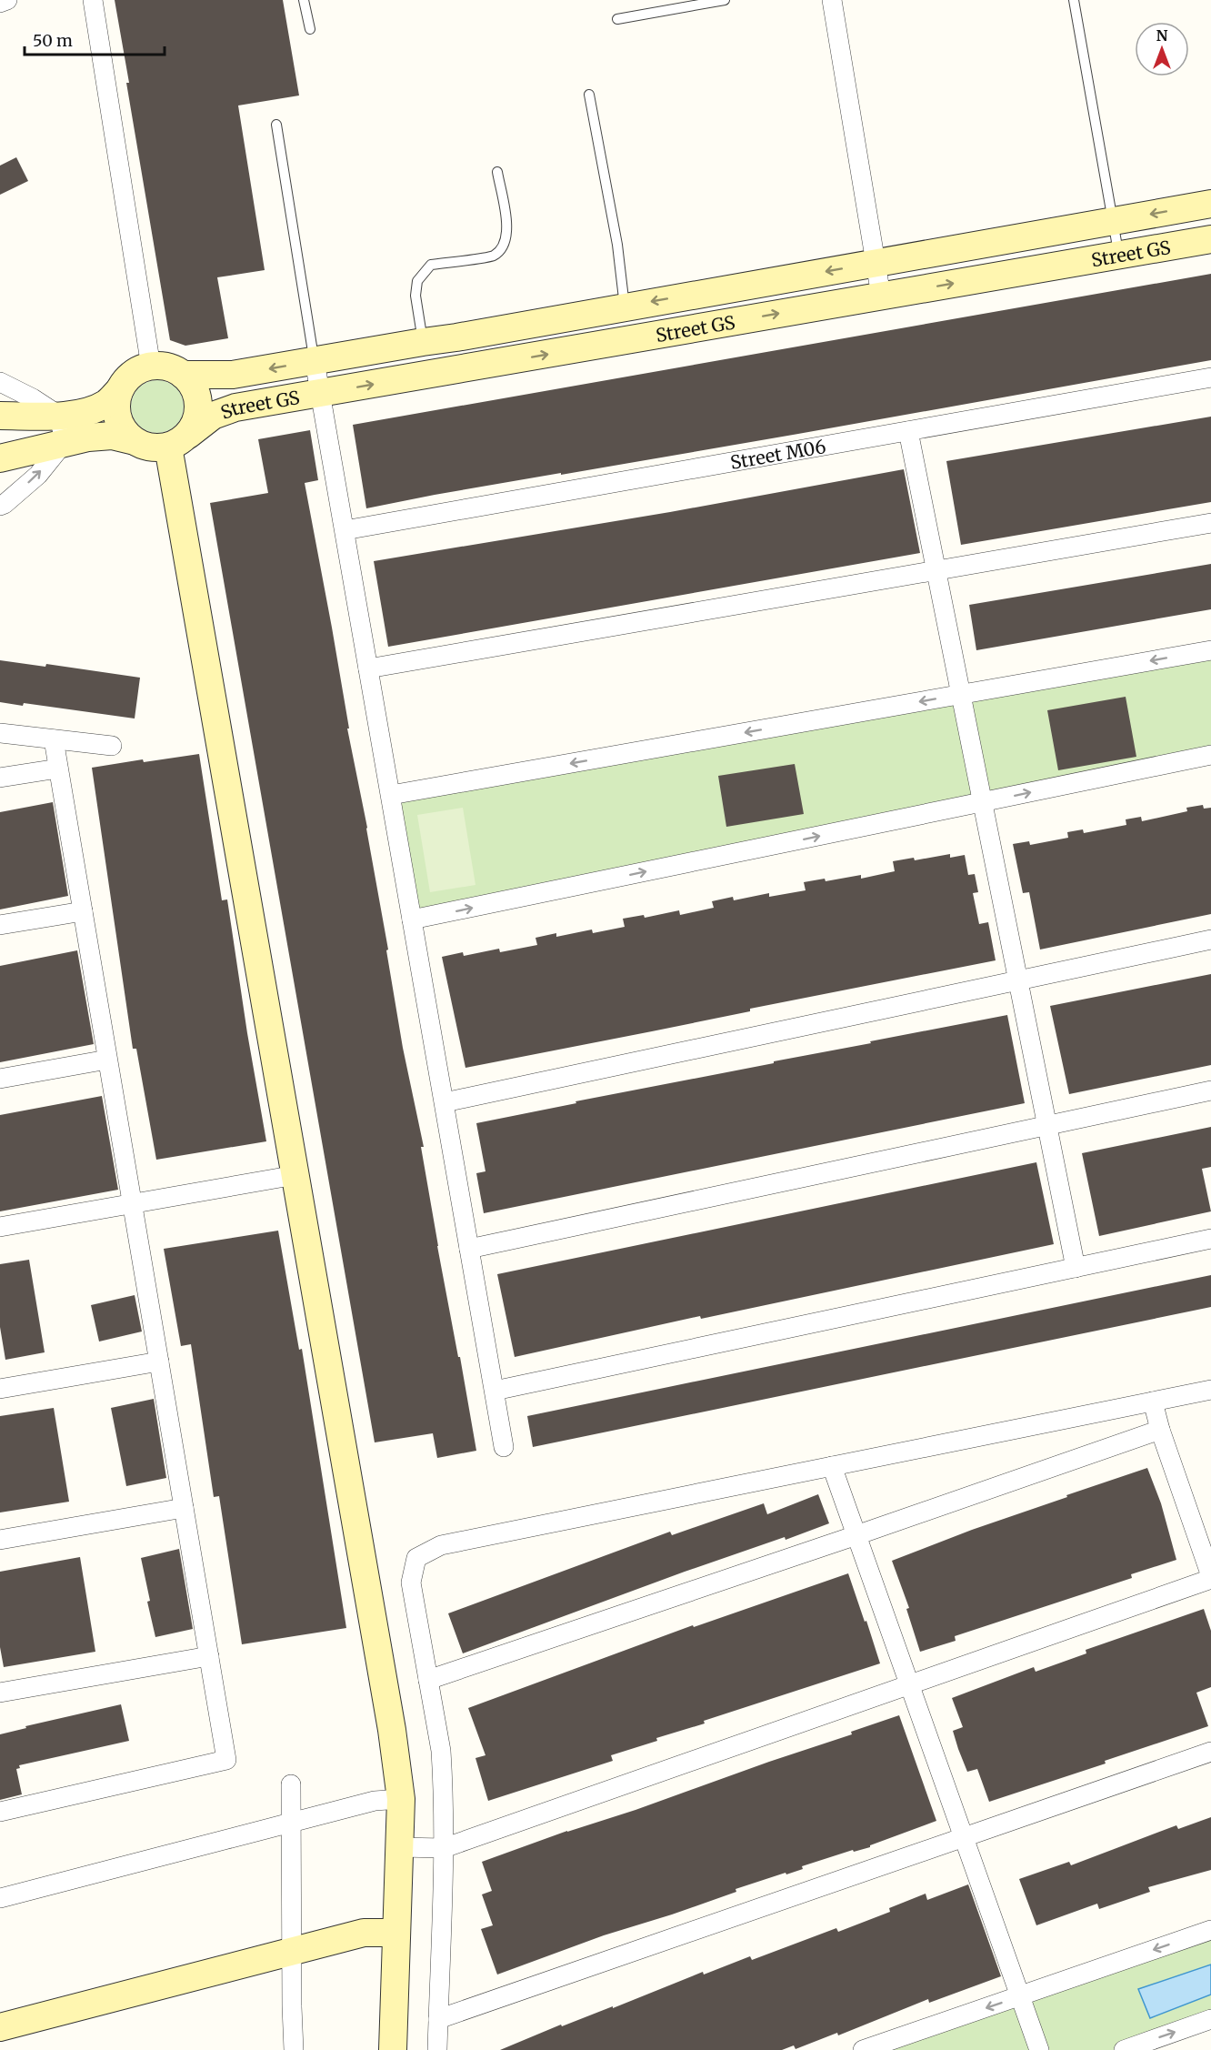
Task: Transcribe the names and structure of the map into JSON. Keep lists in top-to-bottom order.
{
  "streets": {
    "street": ["Street GS", "Street M06"]
  },
  "scale_bar": "50 m",
  "north": "top"
}
